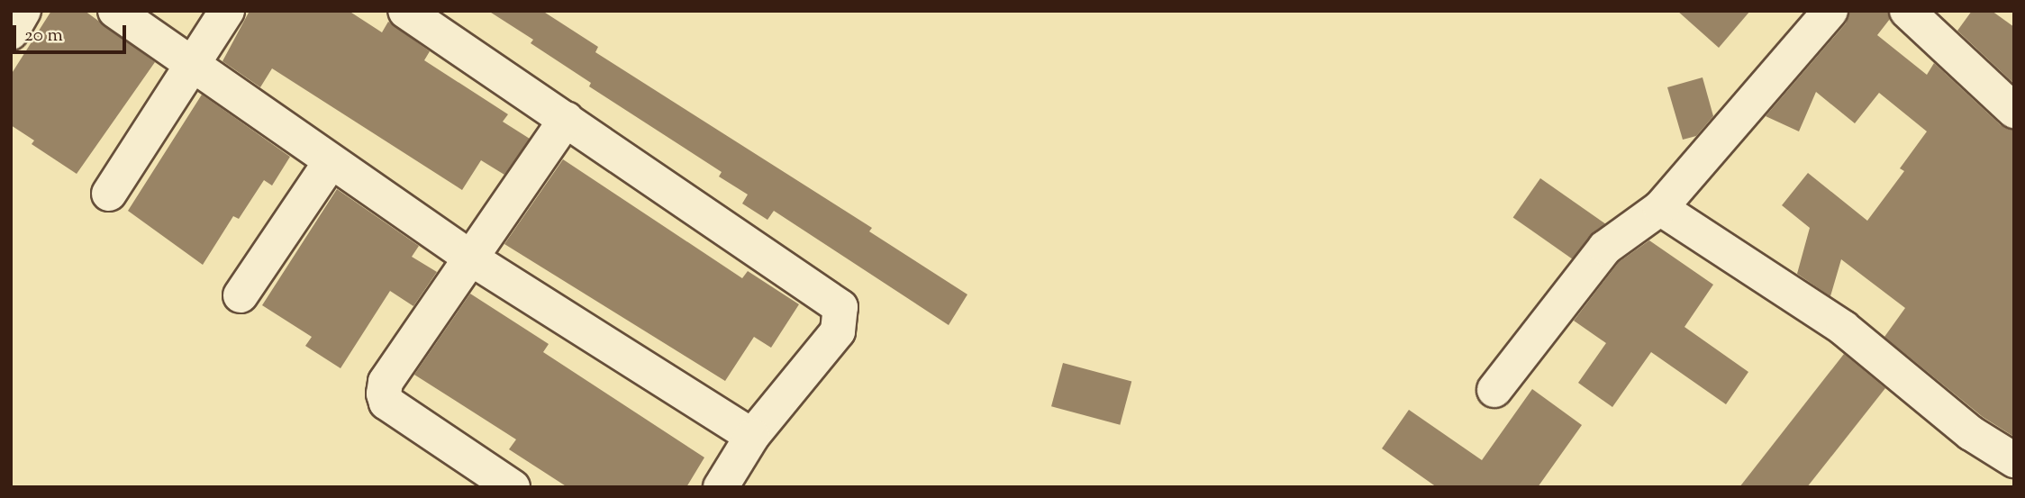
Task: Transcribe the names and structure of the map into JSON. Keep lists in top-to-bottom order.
{
  "scale_bar": "20 m"
}
